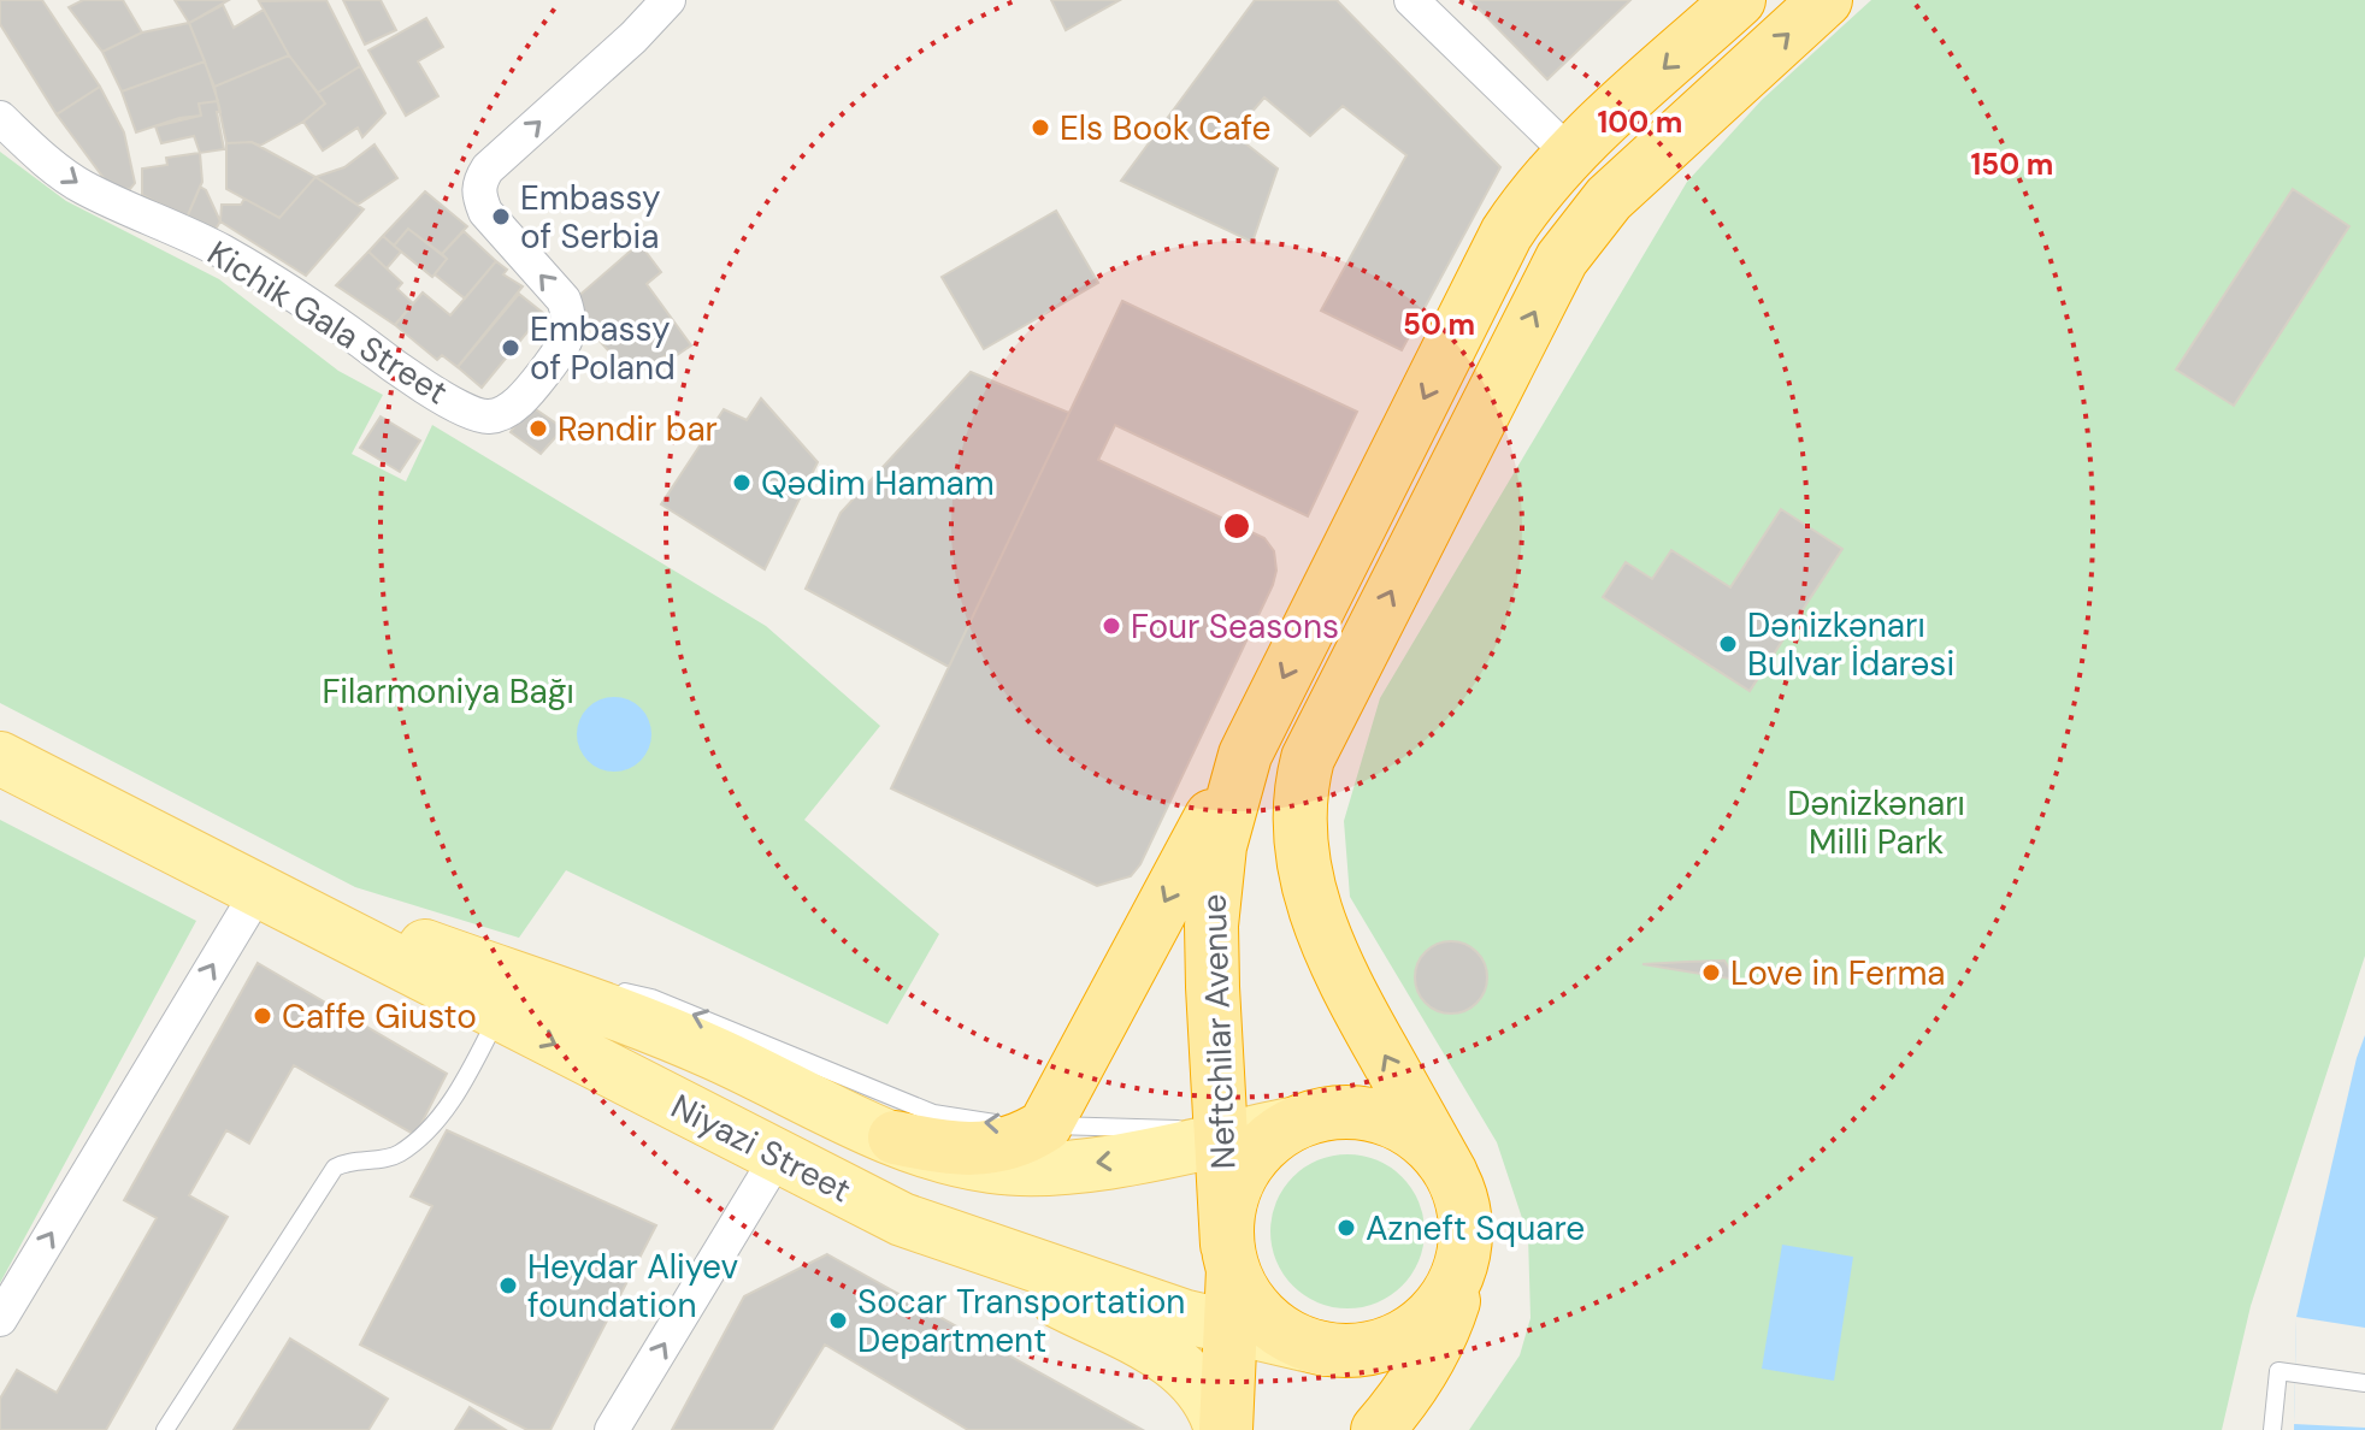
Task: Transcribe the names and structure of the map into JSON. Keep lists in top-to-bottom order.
{
  "streets": {
    "highway": ["Neftchilar Avenue"],
    "main road": ["Niyazi Street"],
    "street": ["Kichik Gala Street"]
  },
  "crossings": [
    ["Neftchilar Avenue", "Niyazi Street"]
  ],
  "one_way": ["Neftchilar Avenue"],
  "parks": ["Filarmoniya Bağı", "Dənizkənarı Milli Park"],
  "places": [
    "Els Book Cafe",
    "Embassy of Serbia",
    "Embassy of Poland",
    "Rəndir bar",
    "Qədim Hamam",
    "Four Seasons",
    "Dənizkənarı Bulvar İdarəsi",
    "Love in Ferma",
    "Caffe Giusto",
    "Azneft Square",
    "Heydar Aliyev foundation",
    "Socar Transportation Department"
  ],
  "rings": ["100 m", "150 m", "50 m"]
}
